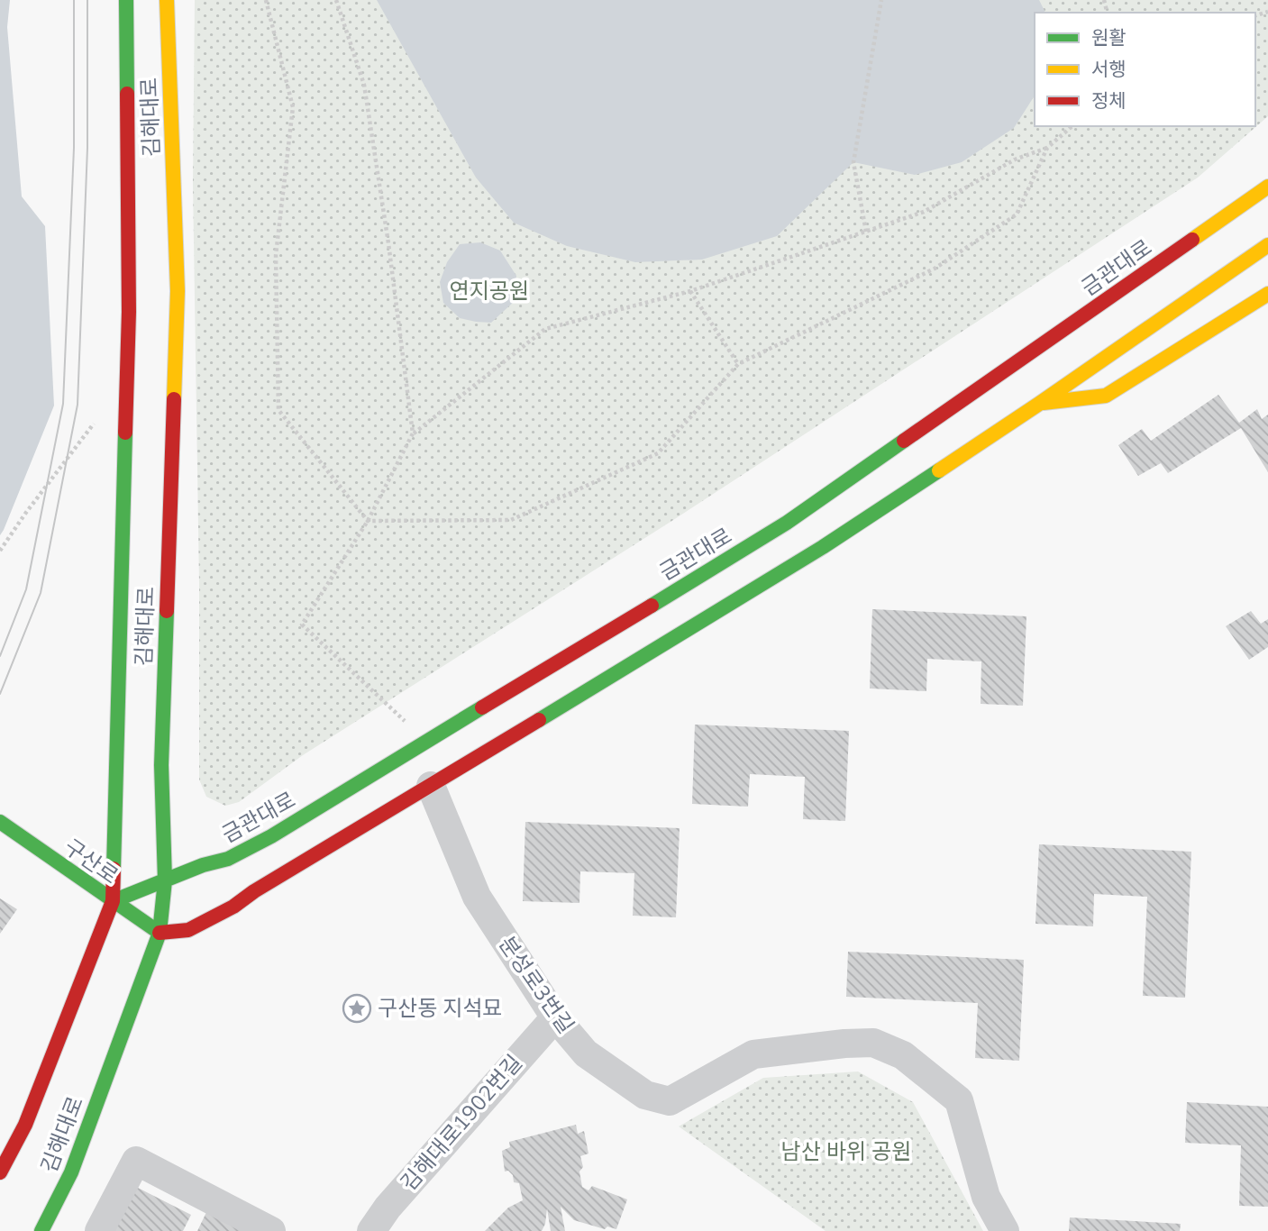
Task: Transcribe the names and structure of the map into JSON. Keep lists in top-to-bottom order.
{
  "streets": {
    "main road": ["김해대로", "금관대로", "구산로"],
    "street": ["분성로3번길", "김해대로1902번길"]
  },
  "crossings": [
    ["김해대로", "금관대로"],
    ["김해대로", "구산로"],
    ["금관대로", "구산로"],
    ["분성로3번길", "김해대로1902번길"]
  ],
  "parks": ["연지공원", "남산 바위 공원"],
  "places": {
    "place": ["구산동 지석묘"]
  },
  "legend": ["원활", "서행", "정체"]
}
